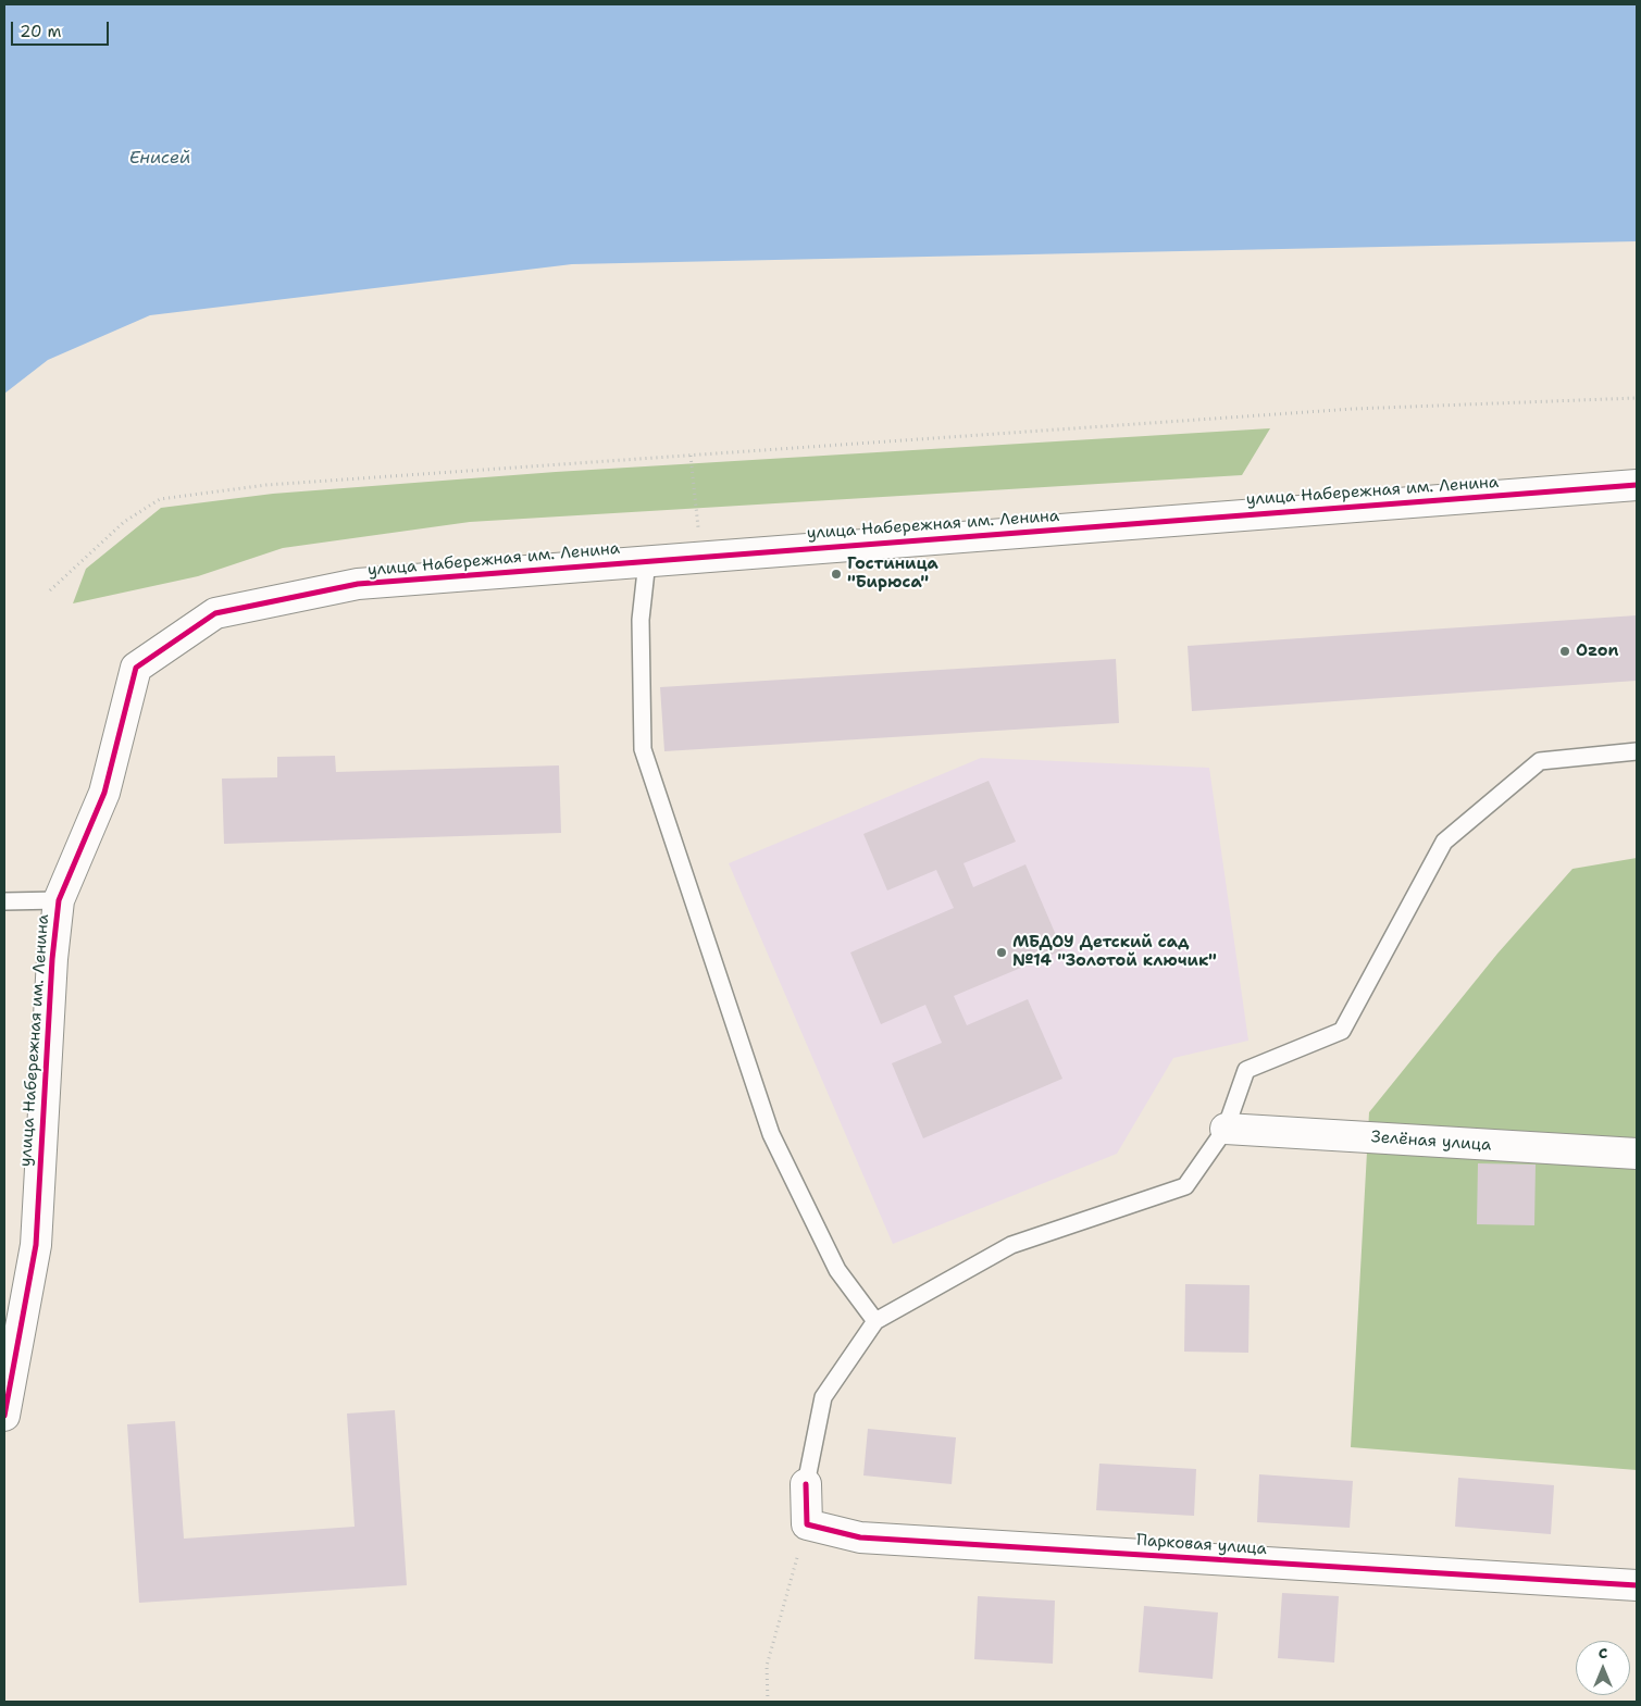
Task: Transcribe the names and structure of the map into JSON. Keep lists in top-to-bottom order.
{
  "streets": {
    "street": ["улица Набережная им. Ленина", "Зелёная улица", "Парковая улица"]
  },
  "water": ["Енисей"],
  "places": ["Гостиница \"Бирюса\"", "Ozon", "МБДОУ Детский сад №14 \"Золотой ключик\""],
  "scale_bar": "20 m",
  "north": "top"
}
